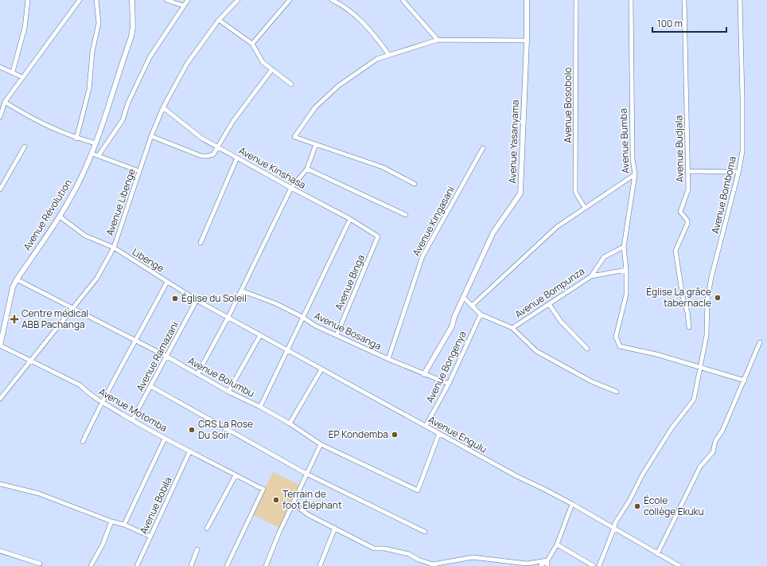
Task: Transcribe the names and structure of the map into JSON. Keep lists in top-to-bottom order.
{
  "streets": {
    "street": [
      "Avenue Bosobolo",
      "Avenue Bumba",
      "Avenue Yasanyama",
      "Avenue Budjala",
      "Avenue Kinshasa",
      "Avenue Bomboma",
      "Avenue Libenge",
      "Avenue Révolution",
      "Avenue Kingasani",
      "Libenge",
      "Avenue Binga",
      "Avenue Bompunza",
      "Avenue Bosanga",
      "Avenue Ramazani",
      "Avenue Bongenya",
      "Avenue Bolumbu",
      "Avenue Motomba",
      "Avenue Engulu",
      "Avenue Bobila"
    ]
  },
  "crossings": [
    ["Avenue Bumba", "Avenue Bomboma"],
    ["Avenue Bumba", "Avenue Bompunza"],
    ["Avenue Yasanyama", "Avenue Bosanga"],
    ["Avenue Kinshasa", "Avenue Libenge"],
    ["Avenue Kinshasa", "Avenue Binga"],
    ["Avenue Bomboma", "Avenue Engulu"],
    ["Avenue Libenge", "Libenge"],
    ["Avenue Libenge", "Avenue Bolumbu"],
    ["Avenue Libenge", "Avenue Motomba"],
    ["Avenue Révolution", "Libenge"],
    ["Avenue Révolution", "Avenue Bolumbu"],
    ["Avenue Révolution", "Avenue Motomba"],
    ["Avenue Kingasani", "Avenue Bosanga"],
    ["Libenge", "Avenue Ramazani"],
    ["Libenge", "Avenue Engulu"],
    ["Avenue Binga", "Avenue Bosanga"],
    ["Avenue Bosanga", "Avenue Bongenya"],
    ["Avenue Ramazani", "Avenue Bolumbu"],
    ["Avenue Ramazani", "Avenue Motomba"],
    ["Avenue Bongenya", "Avenue Engulu"],
    ["Avenue Bolumbu", "Avenue Engulu"],
    ["Avenue Motomba", "Avenue Bobila"]
  ],
  "places": {
    "other": [
      "Église La grâce tabernacle",
      "Église du Soleil",
      "CRS La Rose Du Soir",
      "EP Kondemba",
      "Terrain de foot Éléphant",
      "École collège Ekuku"
    ],
    "health": ["Centre médical ABB Pachanga"]
  },
  "scale_bar": "100 m"
}
